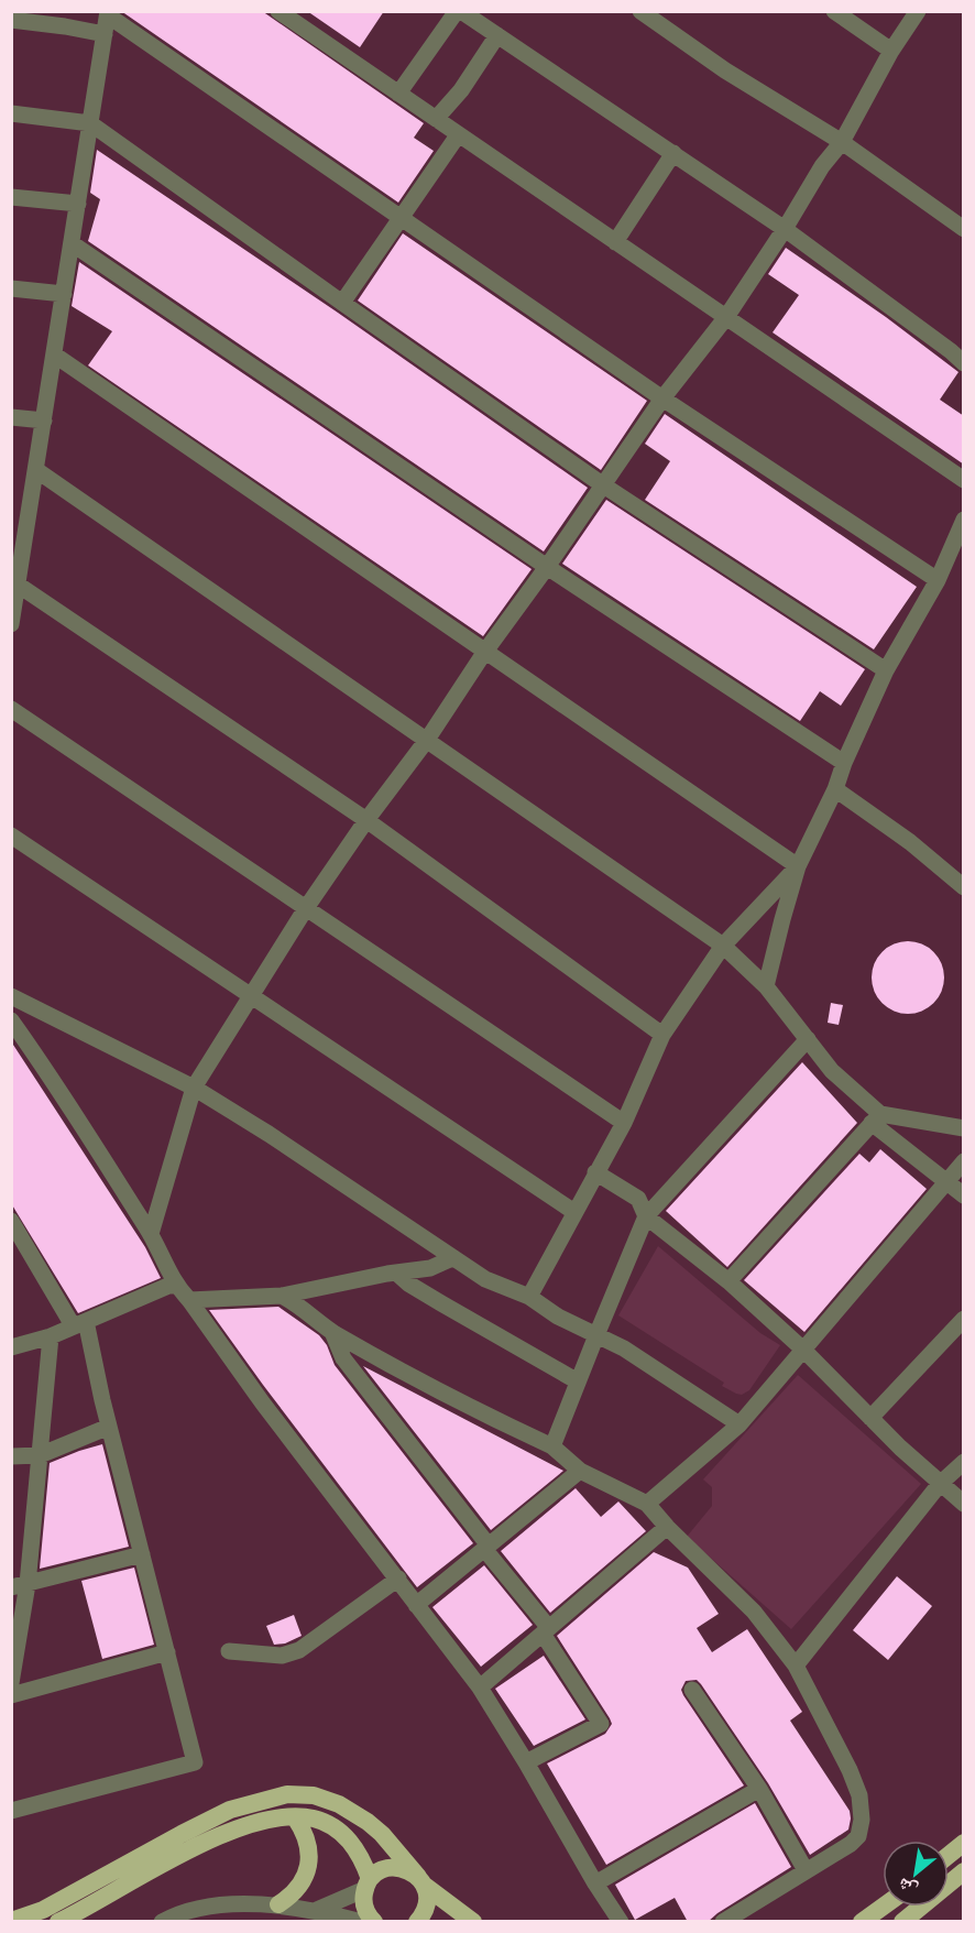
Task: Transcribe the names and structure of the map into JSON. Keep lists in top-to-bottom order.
{
  "north": "bottom left"
}
